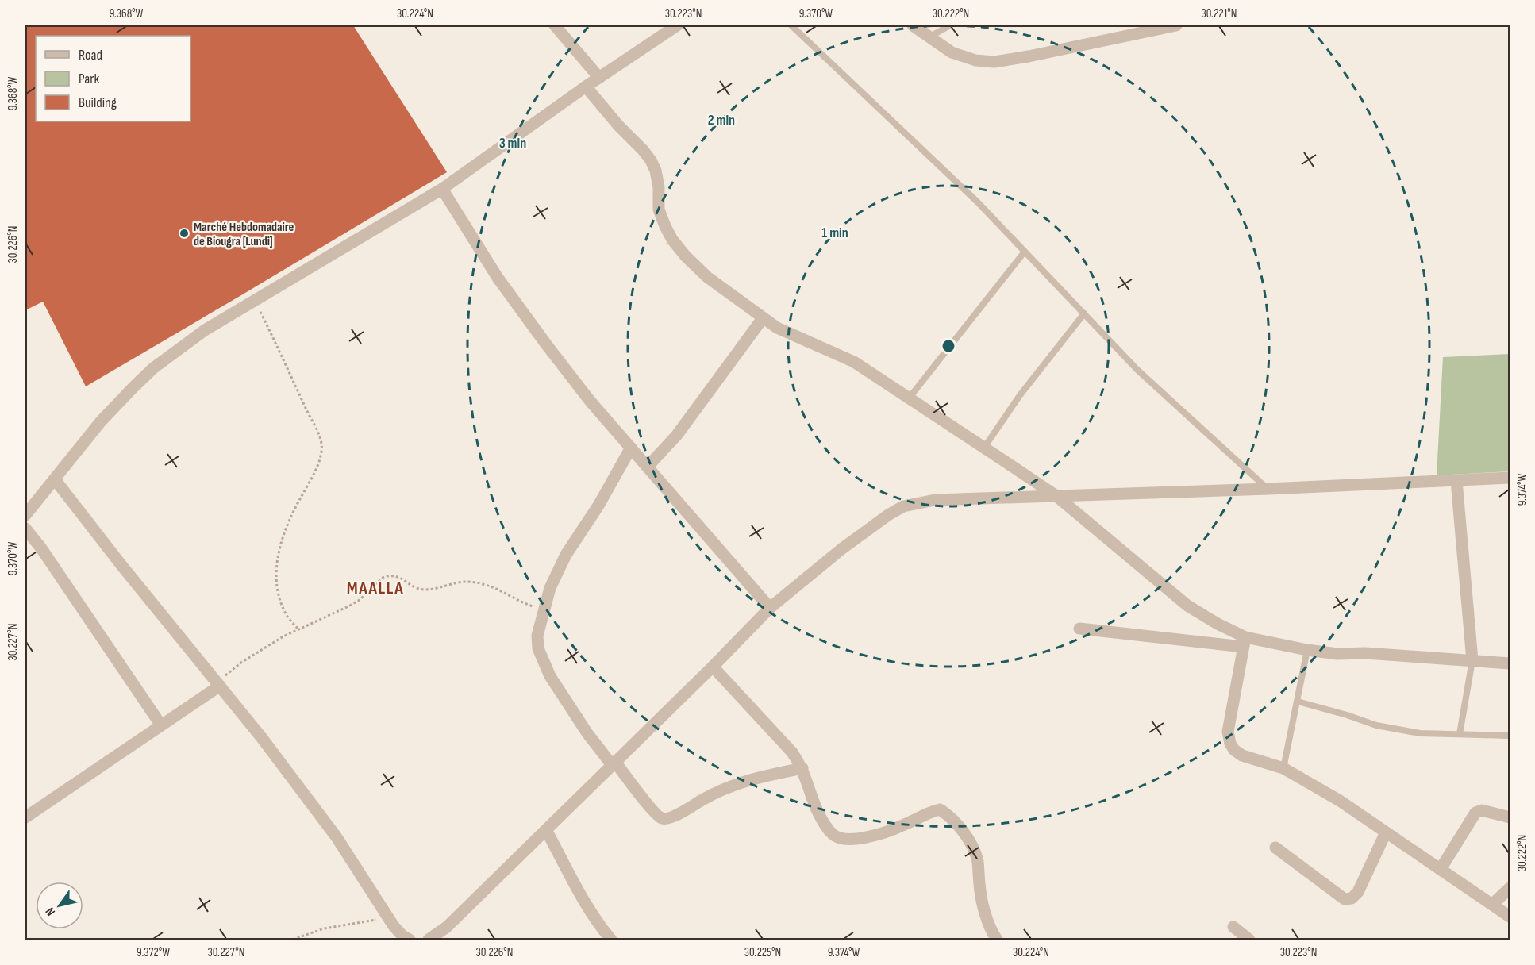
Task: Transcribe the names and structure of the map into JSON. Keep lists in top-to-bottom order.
{
  "districts": ["MAALLA"],
  "places": ["Marché Hebdomadaire de Biougra [Lundi]"],
  "legend": ["Road", "Park", "Building"],
  "north": "bottom left",
  "coordinates": [
    "9.368°W",
    "30.224°N",
    "30.223°N",
    "9.370°W",
    "30.222°N",
    "30.221°N",
    "30.226°N",
    "9.374°W",
    "30.227°N",
    "9.372°W",
    "30.225°N"
  ],
  "rings": ["2 min", "3 min", "1 min"]
}
